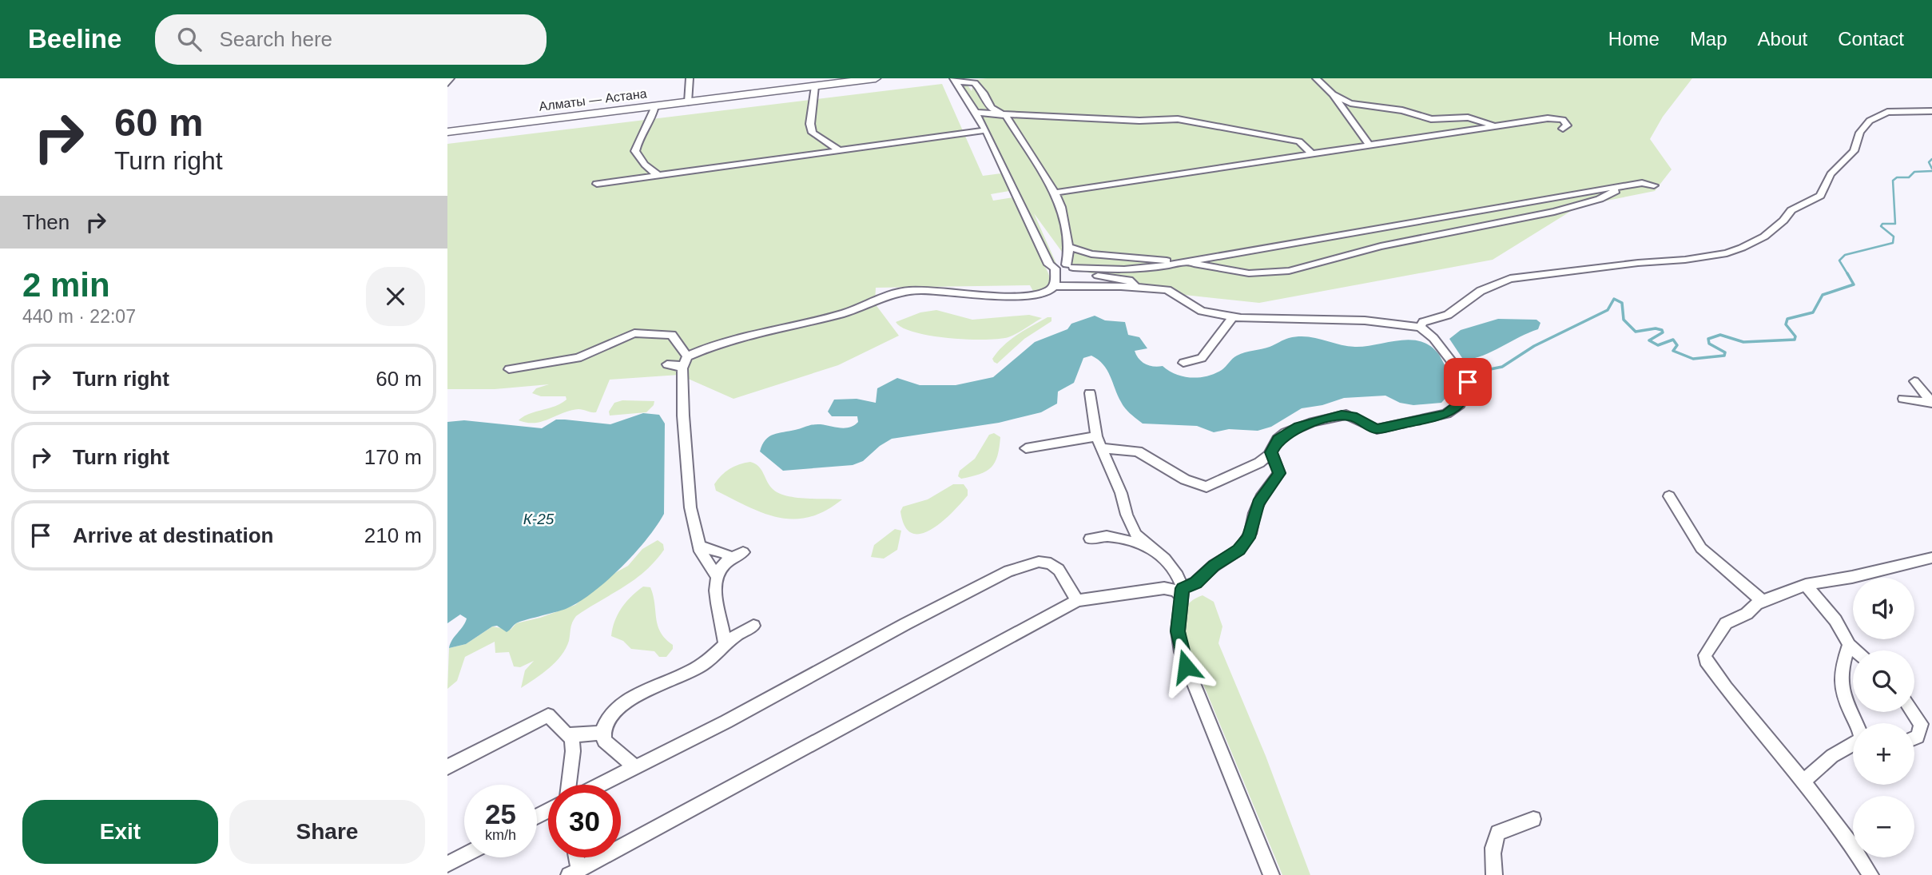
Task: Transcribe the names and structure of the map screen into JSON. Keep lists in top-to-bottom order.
{
  "streets": {
    "highway": ["Алматы — Астана"]
  },
  "water": ["К-25"],
  "page": {
    "header": "Beeline",
    "search": "Search here",
    "nav": [
      "Home",
      "Map",
      "About",
      "Contact"
    ],
    "turn": ["60 m", "Turn right"],
    "then": "Then",
    "heading": ["2 min", "440 m · 22:07"],
    "list": [
      {
        "name": "Turn right",
        "value": "60 m"
      },
      {
        "name": "Turn right",
        "value": "170 m"
      },
      {
        "name": "Arrive at destination",
        "value": "210 m"
      }
    ],
    "map_buttons": ["+", "−"],
    "speed": "25 km/h",
    "limit": "30",
    "buttons": ["Exit", "Share"]
  }
}
